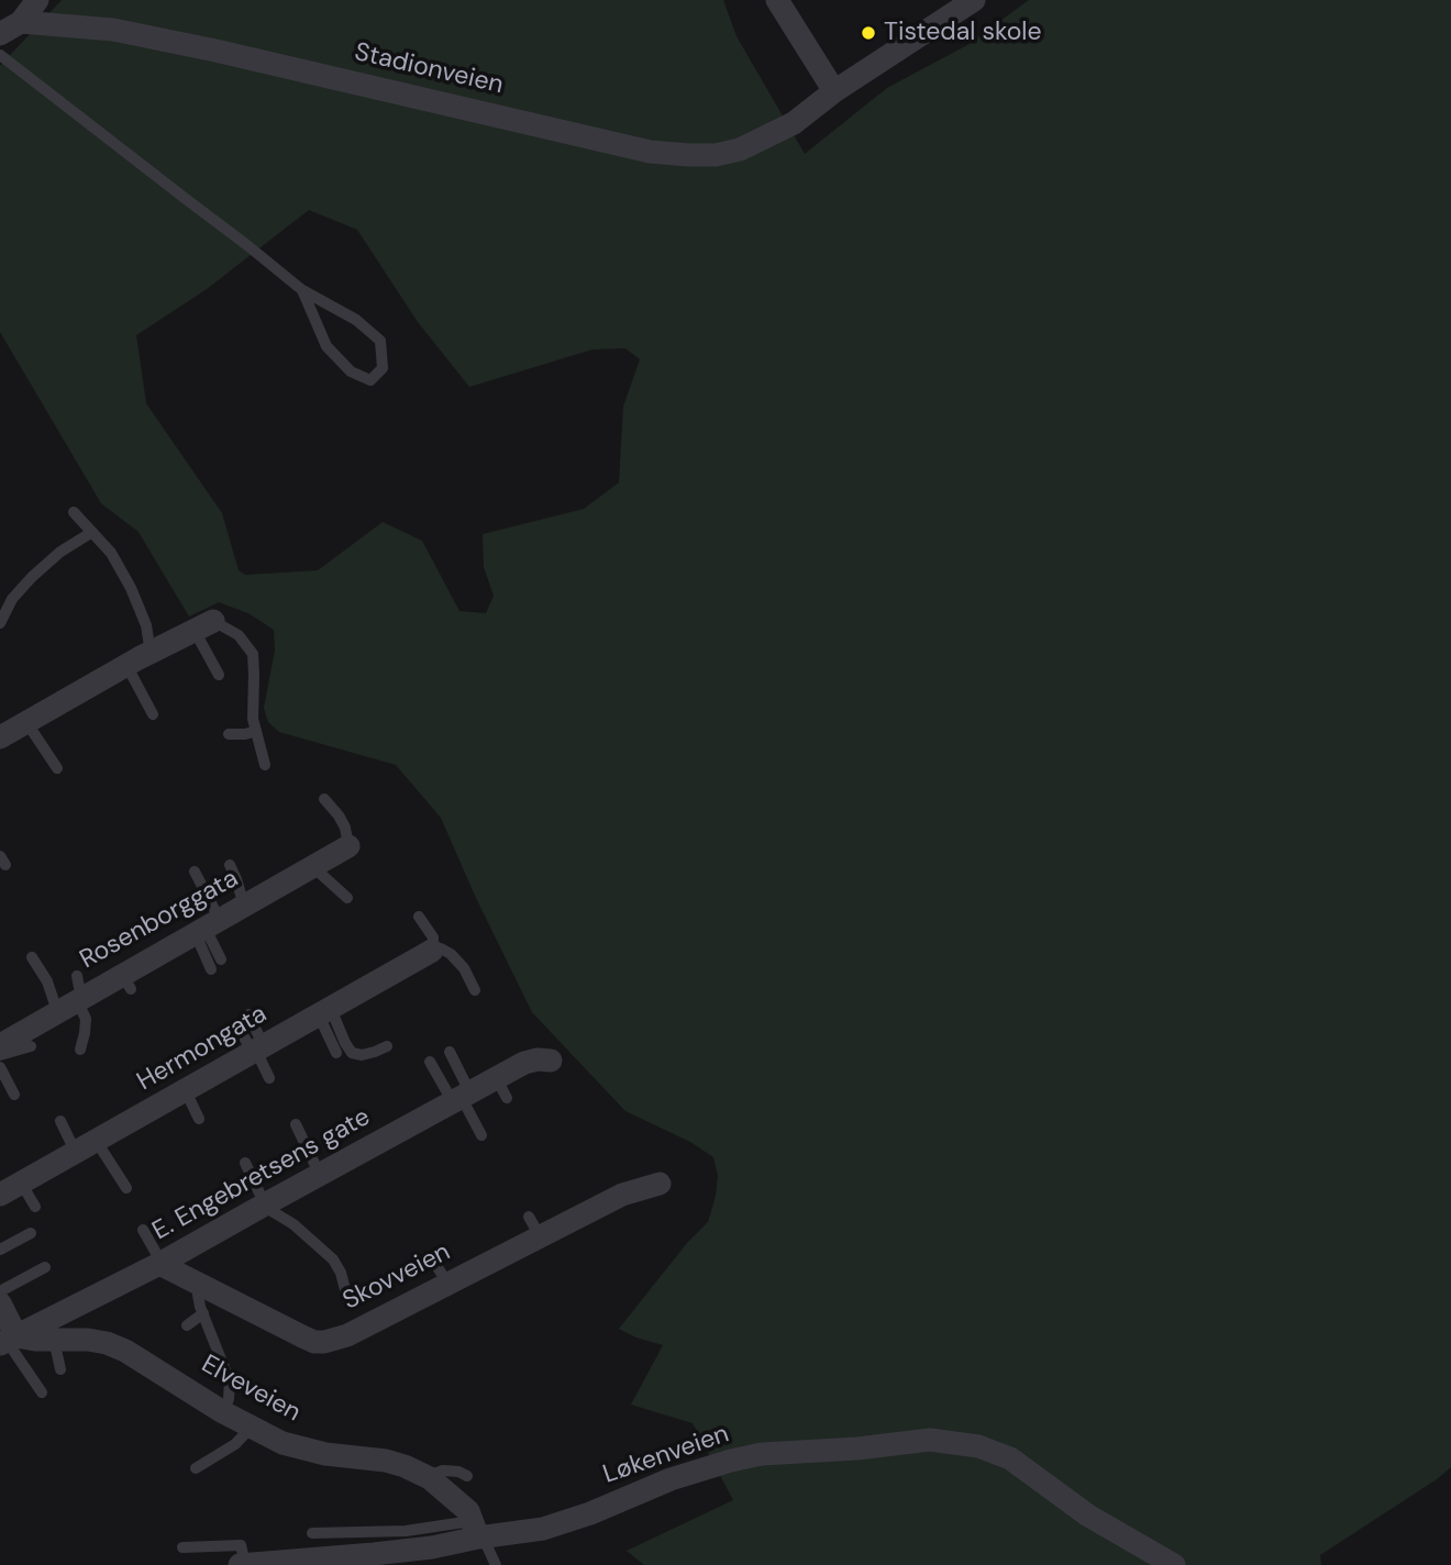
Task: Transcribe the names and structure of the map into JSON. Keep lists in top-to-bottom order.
{
  "streets": {
    "street": [
      "Stadionveien",
      "Rosenborggata",
      "Hermongata",
      "E. Engebretsens gate",
      "Skovveien",
      "Elveveien",
      "Løkenveien"
    ]
  },
  "crossings": [
    ["E. Engebretsens gate", "Skovveien"],
    ["E. Engebretsens gate", "Elveveien"],
    ["Elveveien", "Løkenveien"]
  ],
  "places": ["Tistedal skole"]
}
